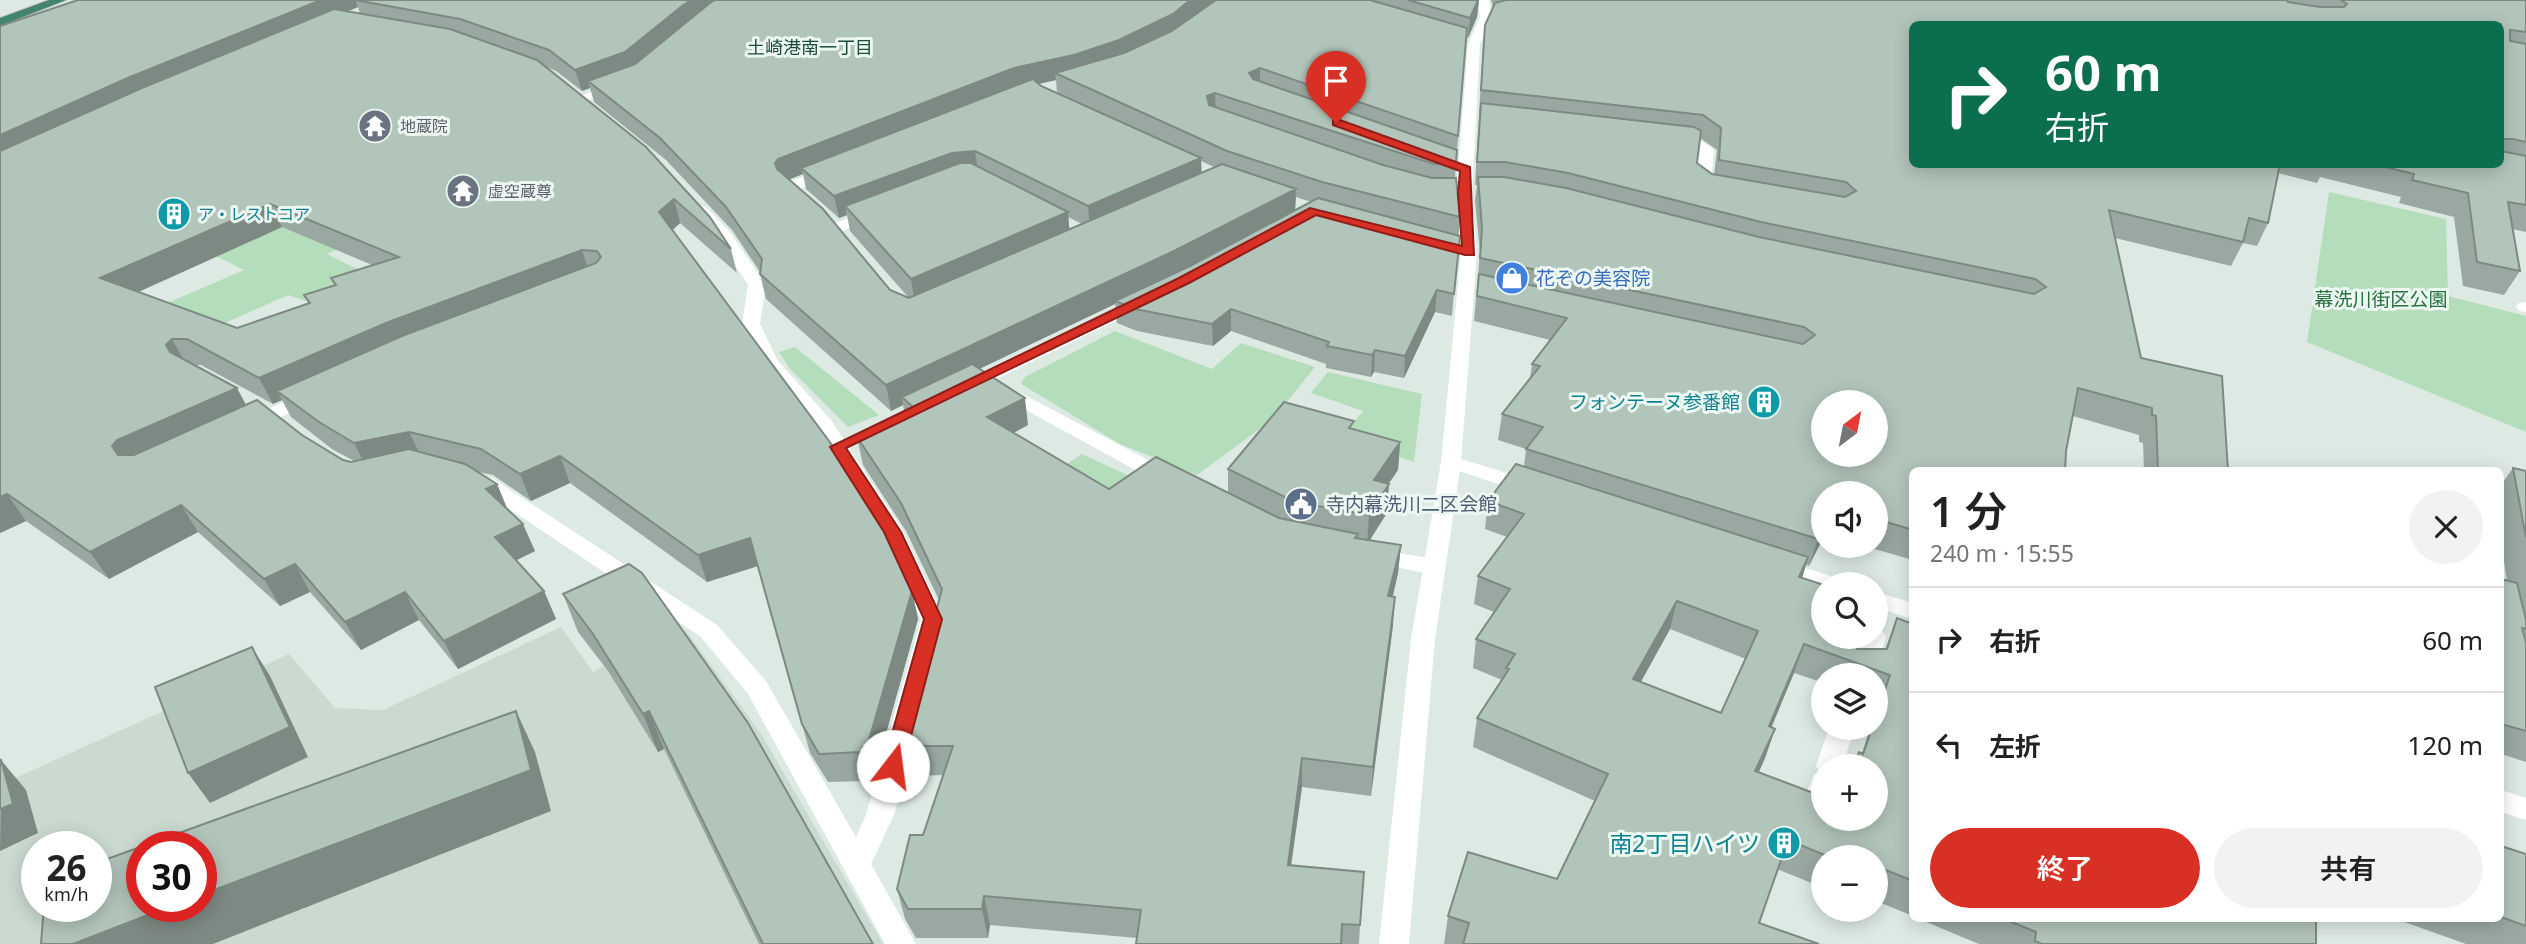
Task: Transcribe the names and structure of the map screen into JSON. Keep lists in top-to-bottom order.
{
  "districts": ["土崎港南一丁目"],
  "parks": ["幕洗川街区公園"],
  "places": {
    "temple": ["地蔵院", "虚空蔵尊"],
    "building": ["ア・レストコア", "フォンテーヌ参番館", "南2丁目ハイツ"],
    "shop": ["花ぞの美容院"],
    "public building": ["寺内幕洗川二区会館"]
  },
  "north": "top right",
  "page": {
    "turn": ["60 m", "右折"],
    "map_buttons": ["+", "−"],
    "heading": ["1 分", "240 m · 15:55"],
    "list": [
      {
        "name": "右折",
        "value": "60 m"
      },
      {
        "name": "左折",
        "value": "120 m"
      }
    ],
    "buttons": ["終了", "共有"],
    "speed": "26 km/h",
    "limit": "30"
  }
}
